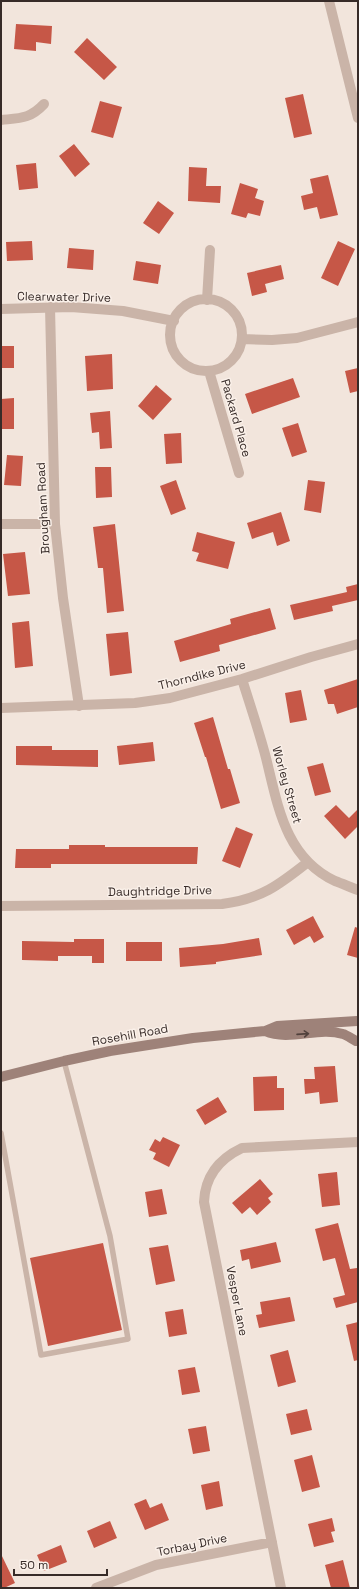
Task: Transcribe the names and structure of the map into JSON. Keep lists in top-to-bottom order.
{
  "streets": {
    "main road": ["Rosehill Road"],
    "street": [
      "Clearwater Drive",
      "Packard Place",
      "Brougham Road",
      "Thorndike Drive",
      "Worley Street",
      "Daughtridge Drive",
      "Vesper Lane",
      "Torbay Drive"
    ]
  },
  "crossings": [
    ["Clearwater Drive", "Packard Place"],
    ["Clearwater Drive", "Brougham Road"],
    ["Brougham Road", "Thorndike Drive"],
    ["Thorndike Drive", "Worley Street"],
    ["Worley Street", "Daughtridge Drive"],
    ["Vesper Lane", "Torbay Drive"]
  ],
  "scale_bar": "50 m"
}
